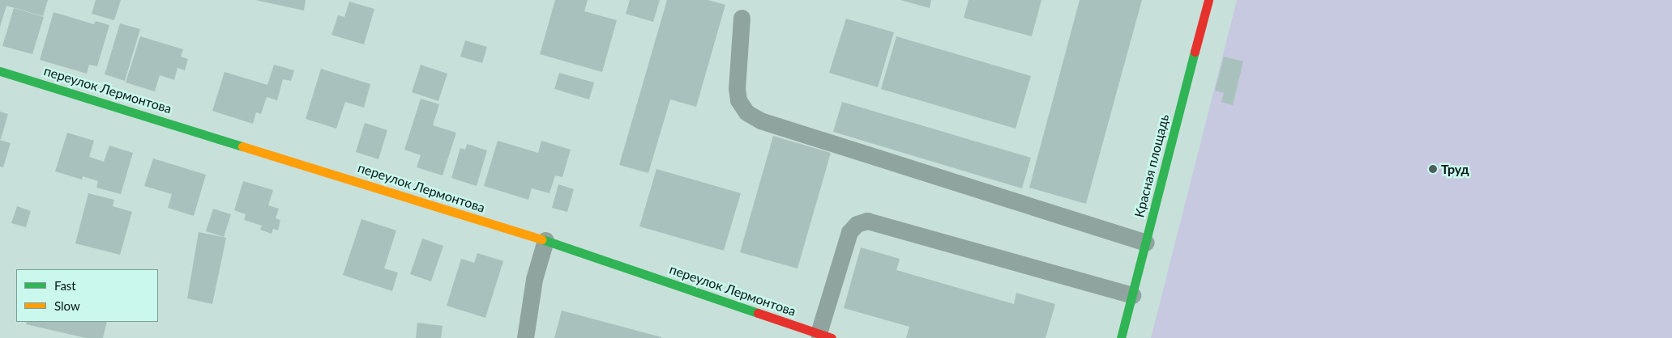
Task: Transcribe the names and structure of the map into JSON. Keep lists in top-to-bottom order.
{
  "streets": {
    "street": ["переулок Лермонтова", "Красная площадь"]
  },
  "places": ["Труд"],
  "legend": ["Fast", "Slow"]
}
